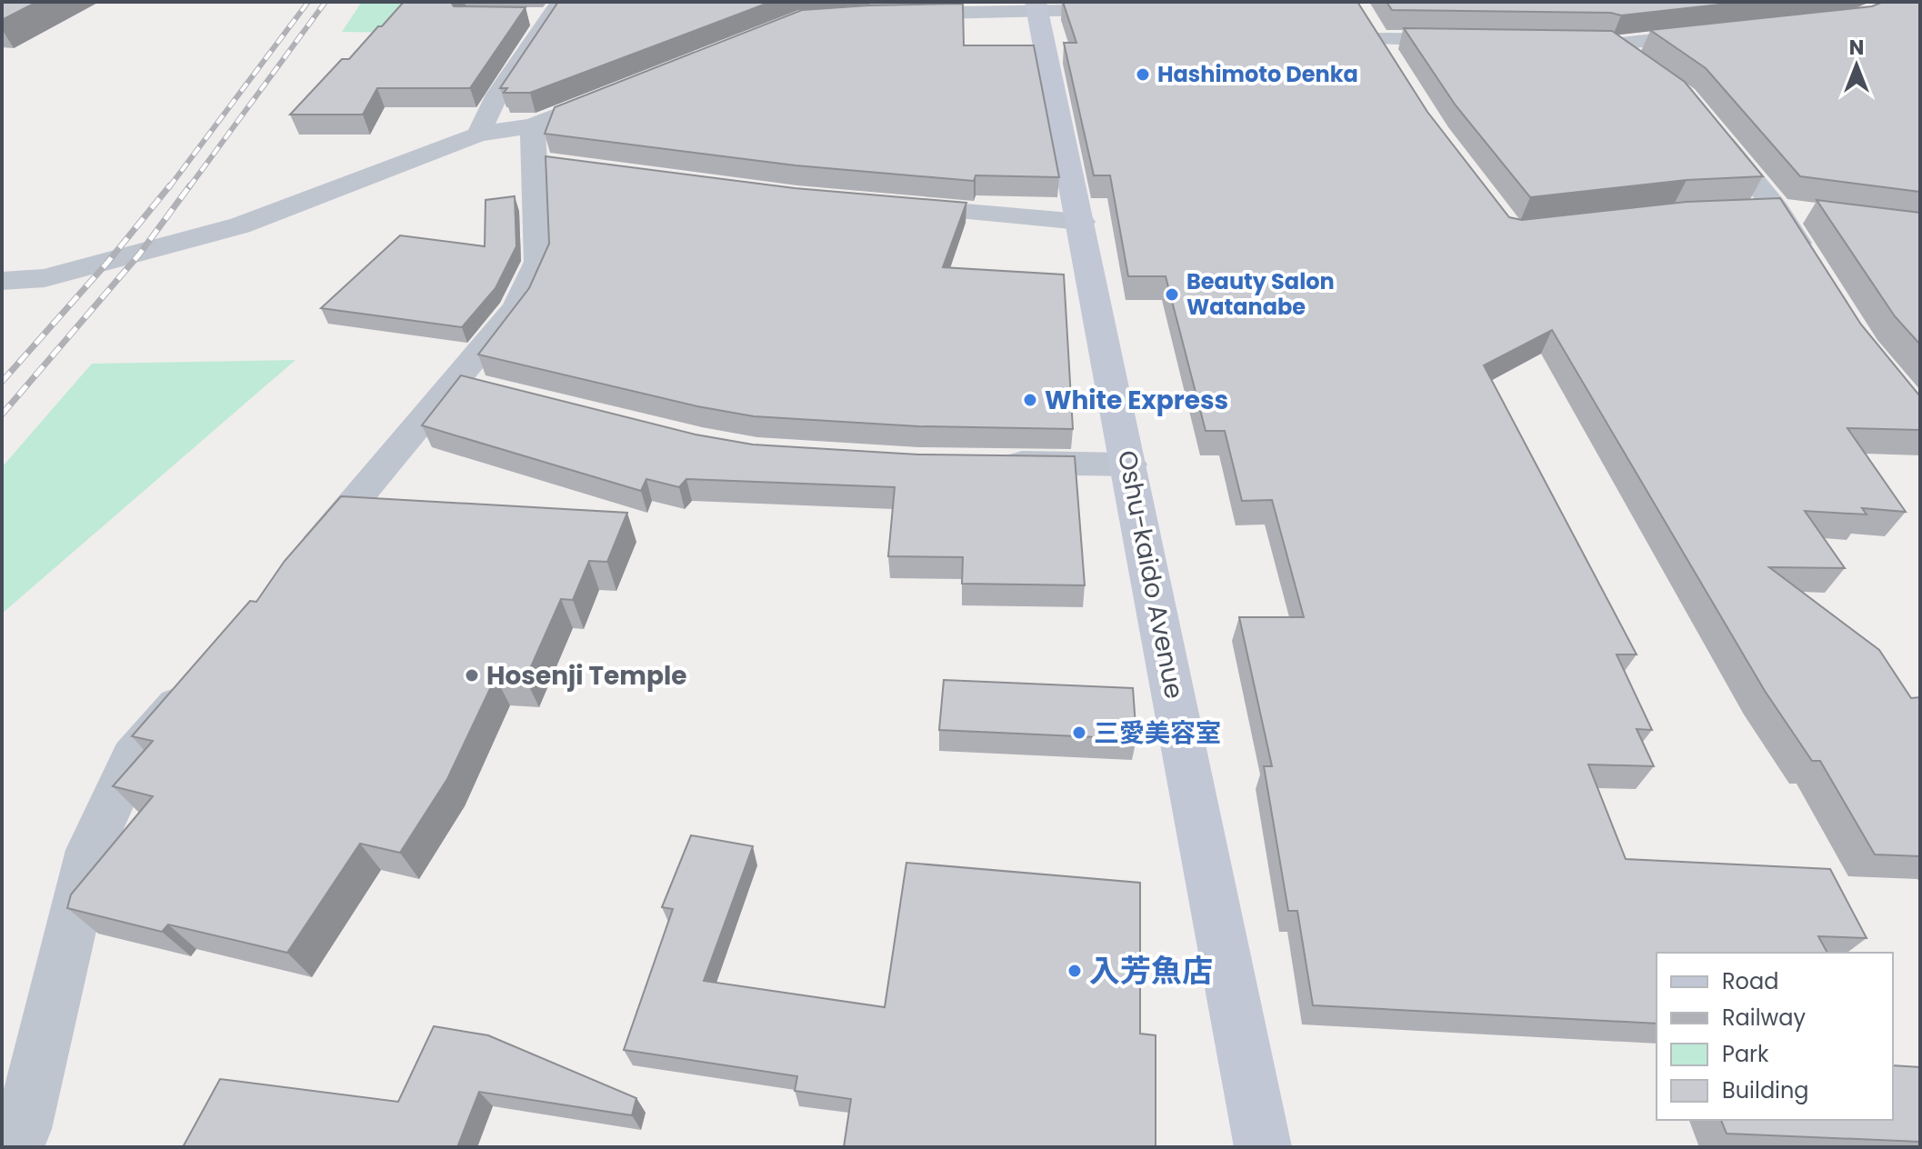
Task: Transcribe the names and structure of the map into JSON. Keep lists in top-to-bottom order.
{
  "streets": {
    "main road": ["Oshu-kaido Avenue"]
  },
  "places": [
    "Hashimoto Denka",
    "Beauty Salon Watanabe",
    "White Express",
    "Hosenji Temple",
    "三愛美容室",
    "入芳魚店"
  ],
  "legend": [
    "Road",
    "Railway",
    "Park",
    "Building"
  ],
  "north": "top"
}
